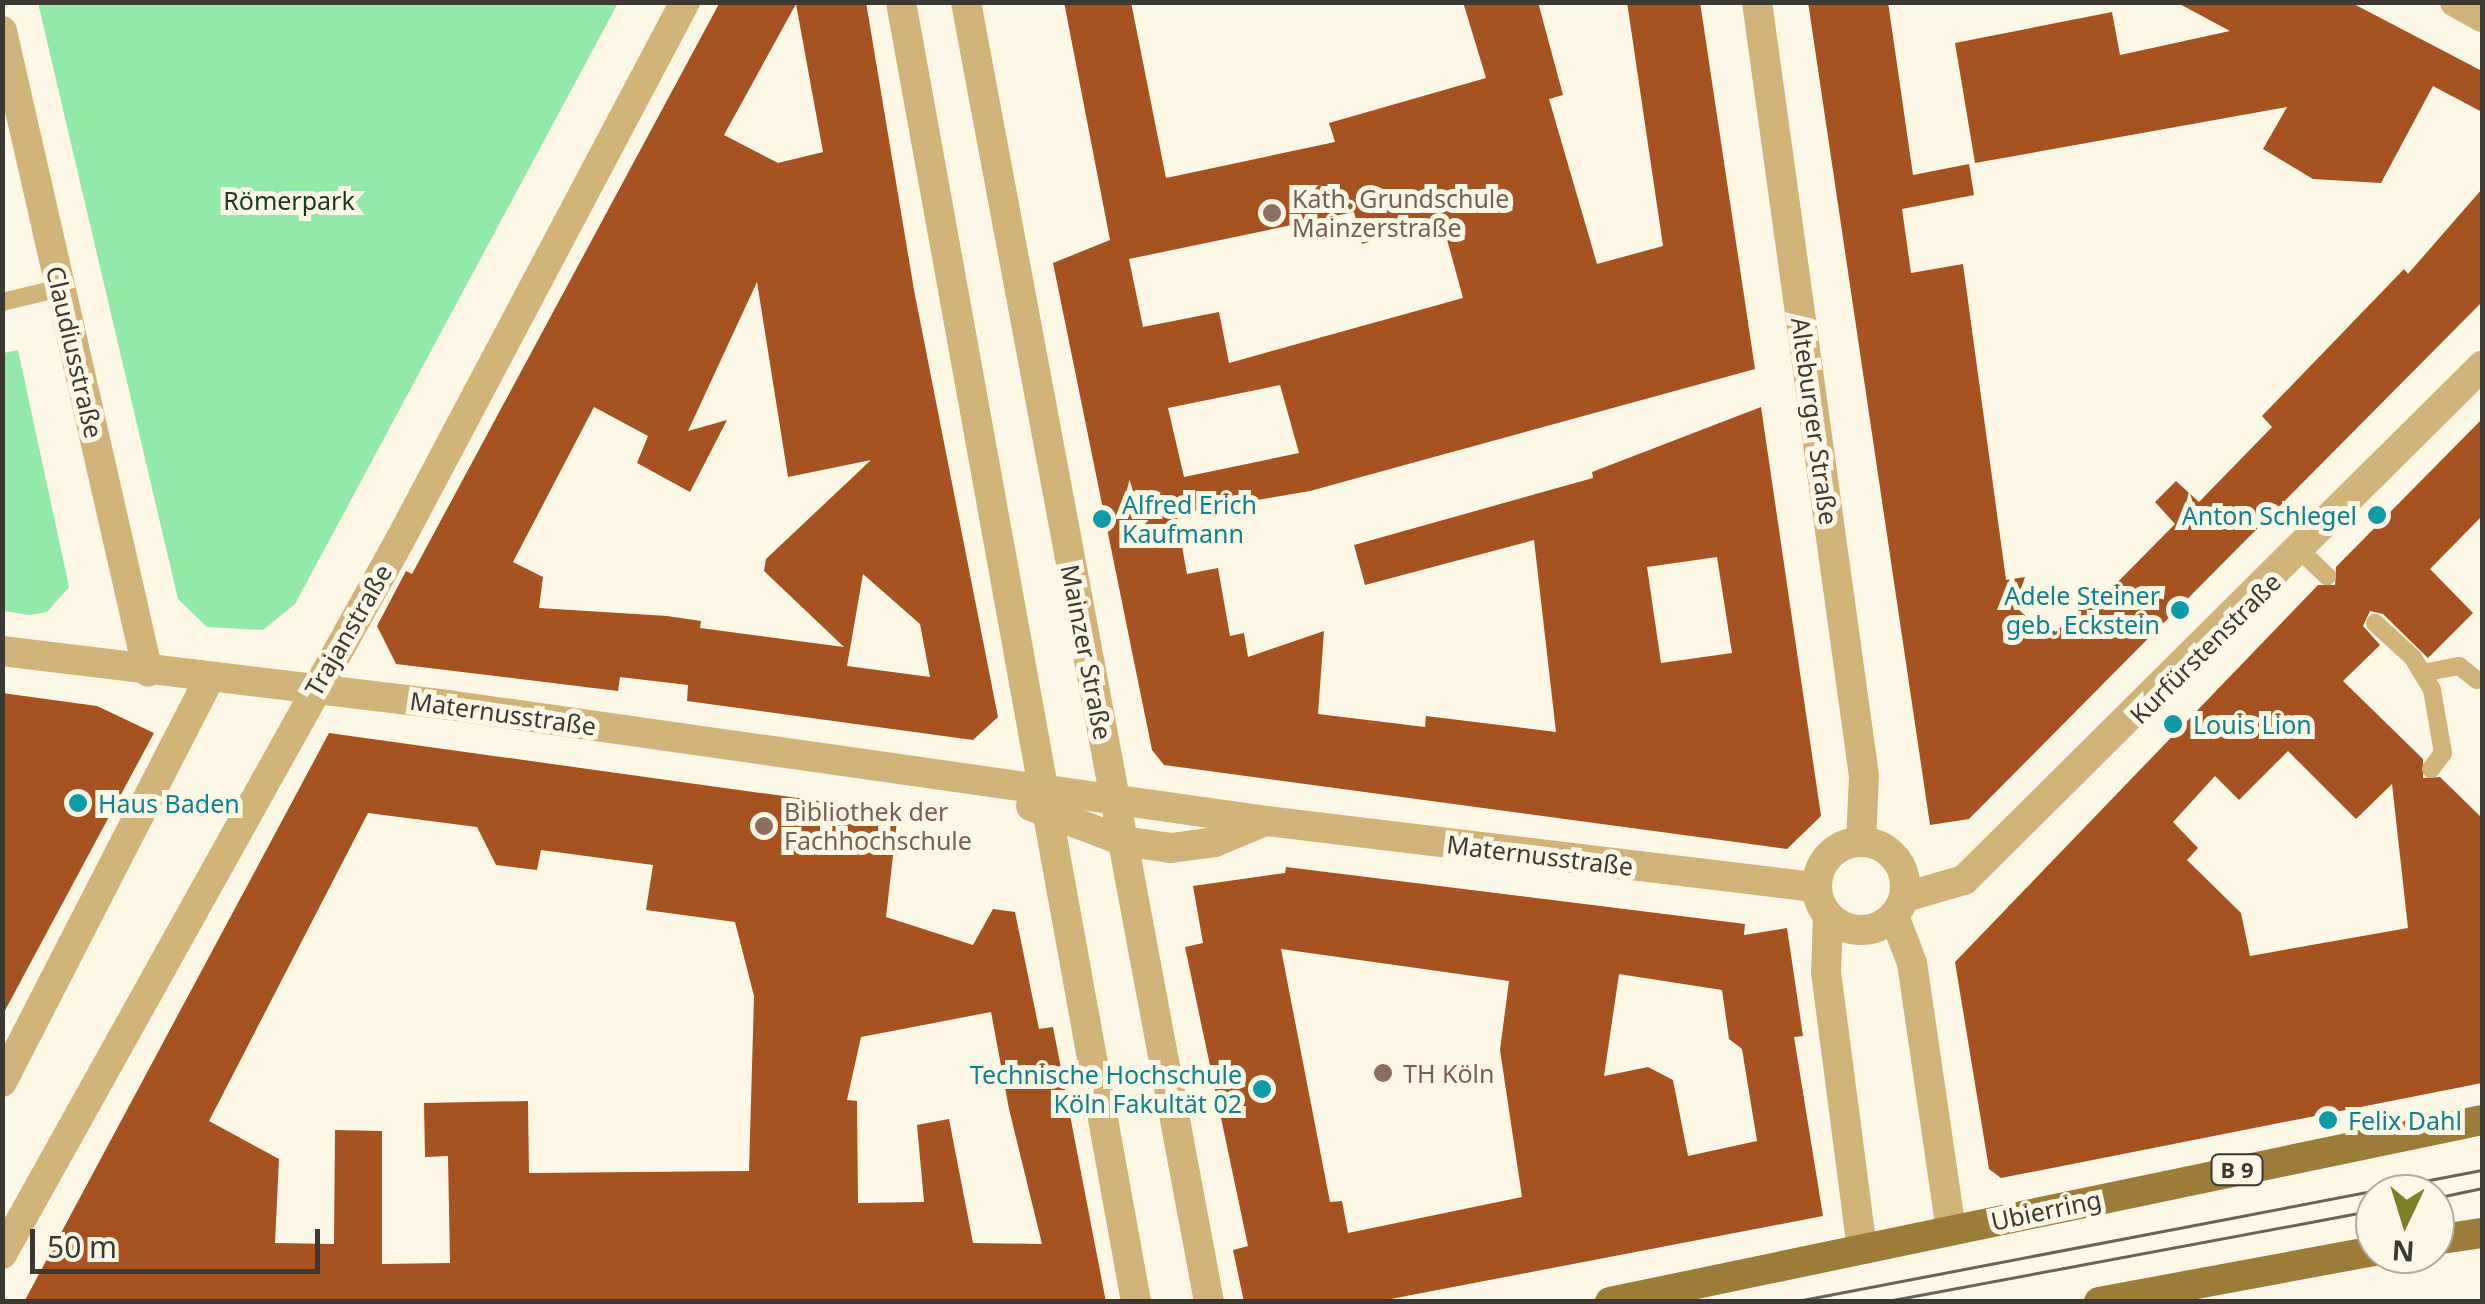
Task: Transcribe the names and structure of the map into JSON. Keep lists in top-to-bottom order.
{
  "streets": {
    "main road": ["B 9", "Ubierring"],
    "street": [
      "Claudiusstraße",
      "Alteburger Straße",
      "Trajanstraße",
      "Kurfürstenstraße",
      "Mainzer Straße",
      "Maternusstraße"
    ]
  },
  "crossings": [
    ["Claudiusstraße", "Maternusstraße"],
    ["Alteburger Straße", "Kurfürstenstraße"],
    ["Alteburger Straße", "Maternusstraße"],
    ["Trajanstraße", "Maternusstraße"],
    ["Kurfürstenstraße", "Maternusstraße"],
    ["Mainzer Straße", "Maternusstraße"]
  ],
  "parks": ["Römerpark"],
  "places": [
    "Kath. Grundschule Mainzerstraße",
    "Anton Schlegel",
    "Alfred Erich Kaufmann",
    "Adele Steiner geb. Eckstein",
    "Louis Lion",
    "Haus Baden",
    "Bibliothek der Fachhochschule",
    "TH Köln",
    "Technische Hochschule Köln Fakultät 02",
    "Felix Dahl"
  ],
  "scale_bar": "50 m",
  "north": "bottom"
}
